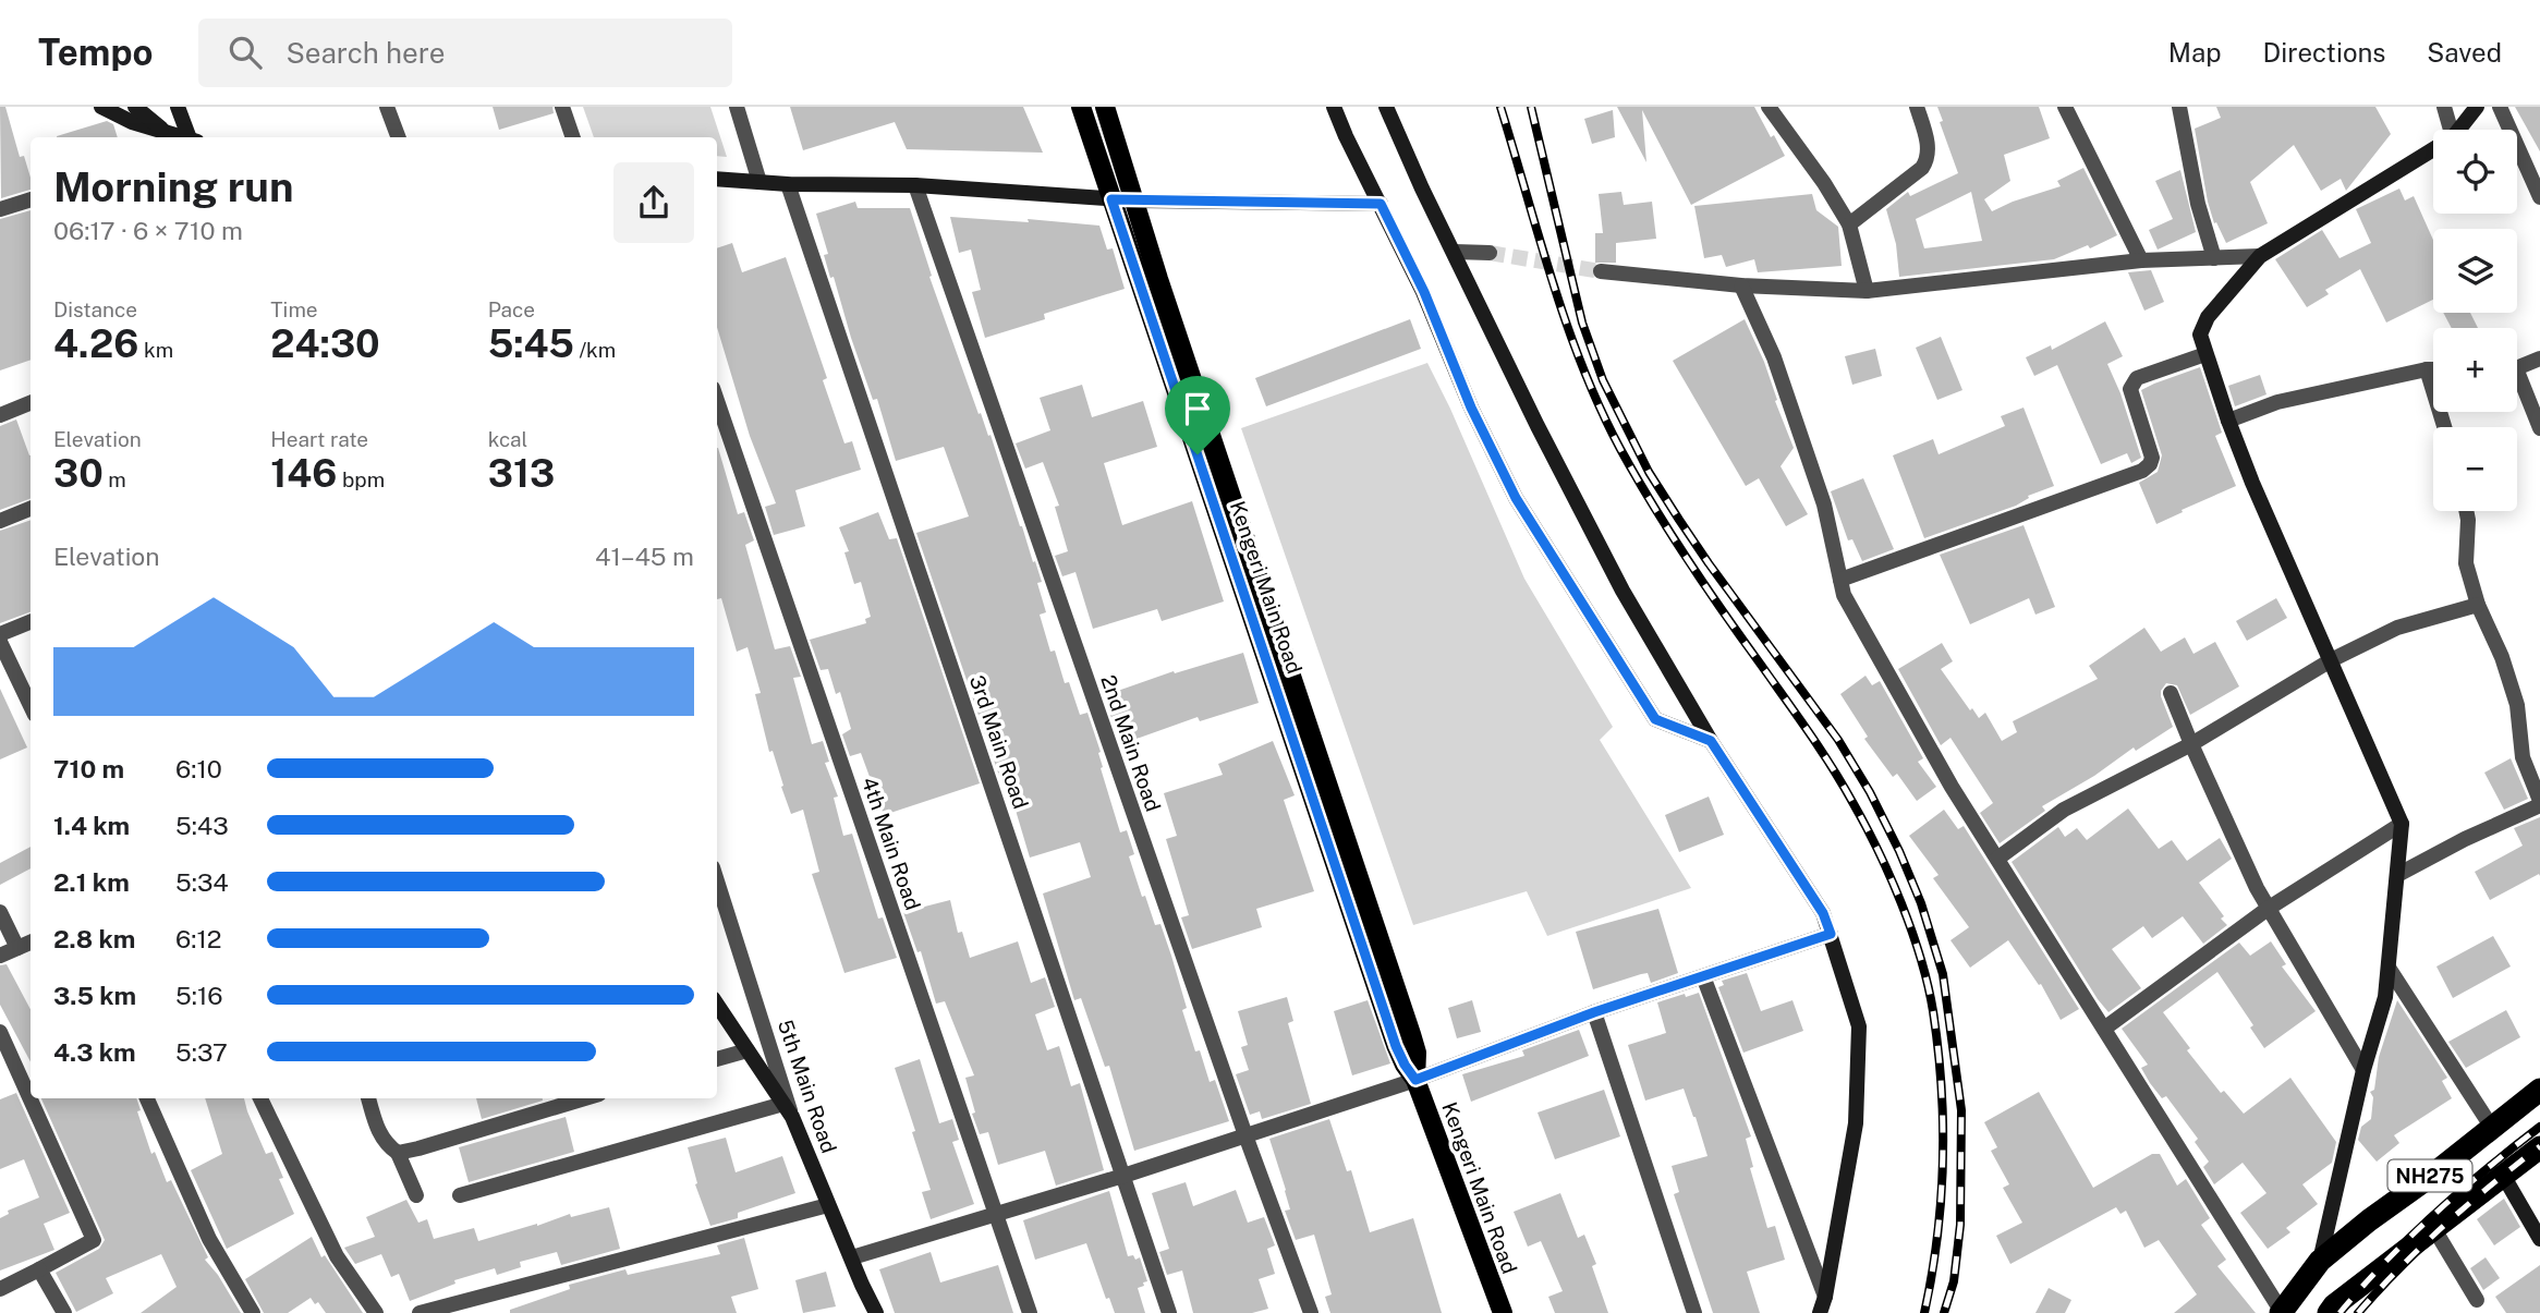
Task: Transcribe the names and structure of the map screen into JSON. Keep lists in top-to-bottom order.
{
  "streets": {
    "highway": ["NH275"],
    "main road": ["Kengeri Main Road"],
    "street": [
      "3rd Main Road",
      "2nd Main Road",
      "4th Main Road",
      "5th Main Road"
    ]
  },
  "page": {
    "header": "Tempo",
    "search": "Search here",
    "nav": ["Map", "Directions", "Saved"],
    "map_buttons": ["+", "−"],
    "heading": ["Morning run", "06:17 · 6 × 710 m"],
    "stats": [
      ["Distance", "4.26 km"],
      ["Time", "24:30"],
      ["Pace", "5:45 /km"],
      ["Elevation", "30 m"],
      ["Heart rate", "146 bpm"],
      ["kcal", "313"]
    ],
    "chart": ["Elevation", "41–45 m"],
    "list": [
      {
        "name": "710 m",
        "note": "6:10"
      },
      {
        "name": "1.4 km",
        "note": "5:43"
      },
      {
        "name": "2.1 km",
        "note": "5:34"
      },
      {
        "name": "2.8 km",
        "note": "6:12"
      },
      {
        "name": "3.5 km",
        "note": "5:16"
      },
      {
        "name": "4.3 km",
        "note": "5:37"
      }
    ]
  }
}
